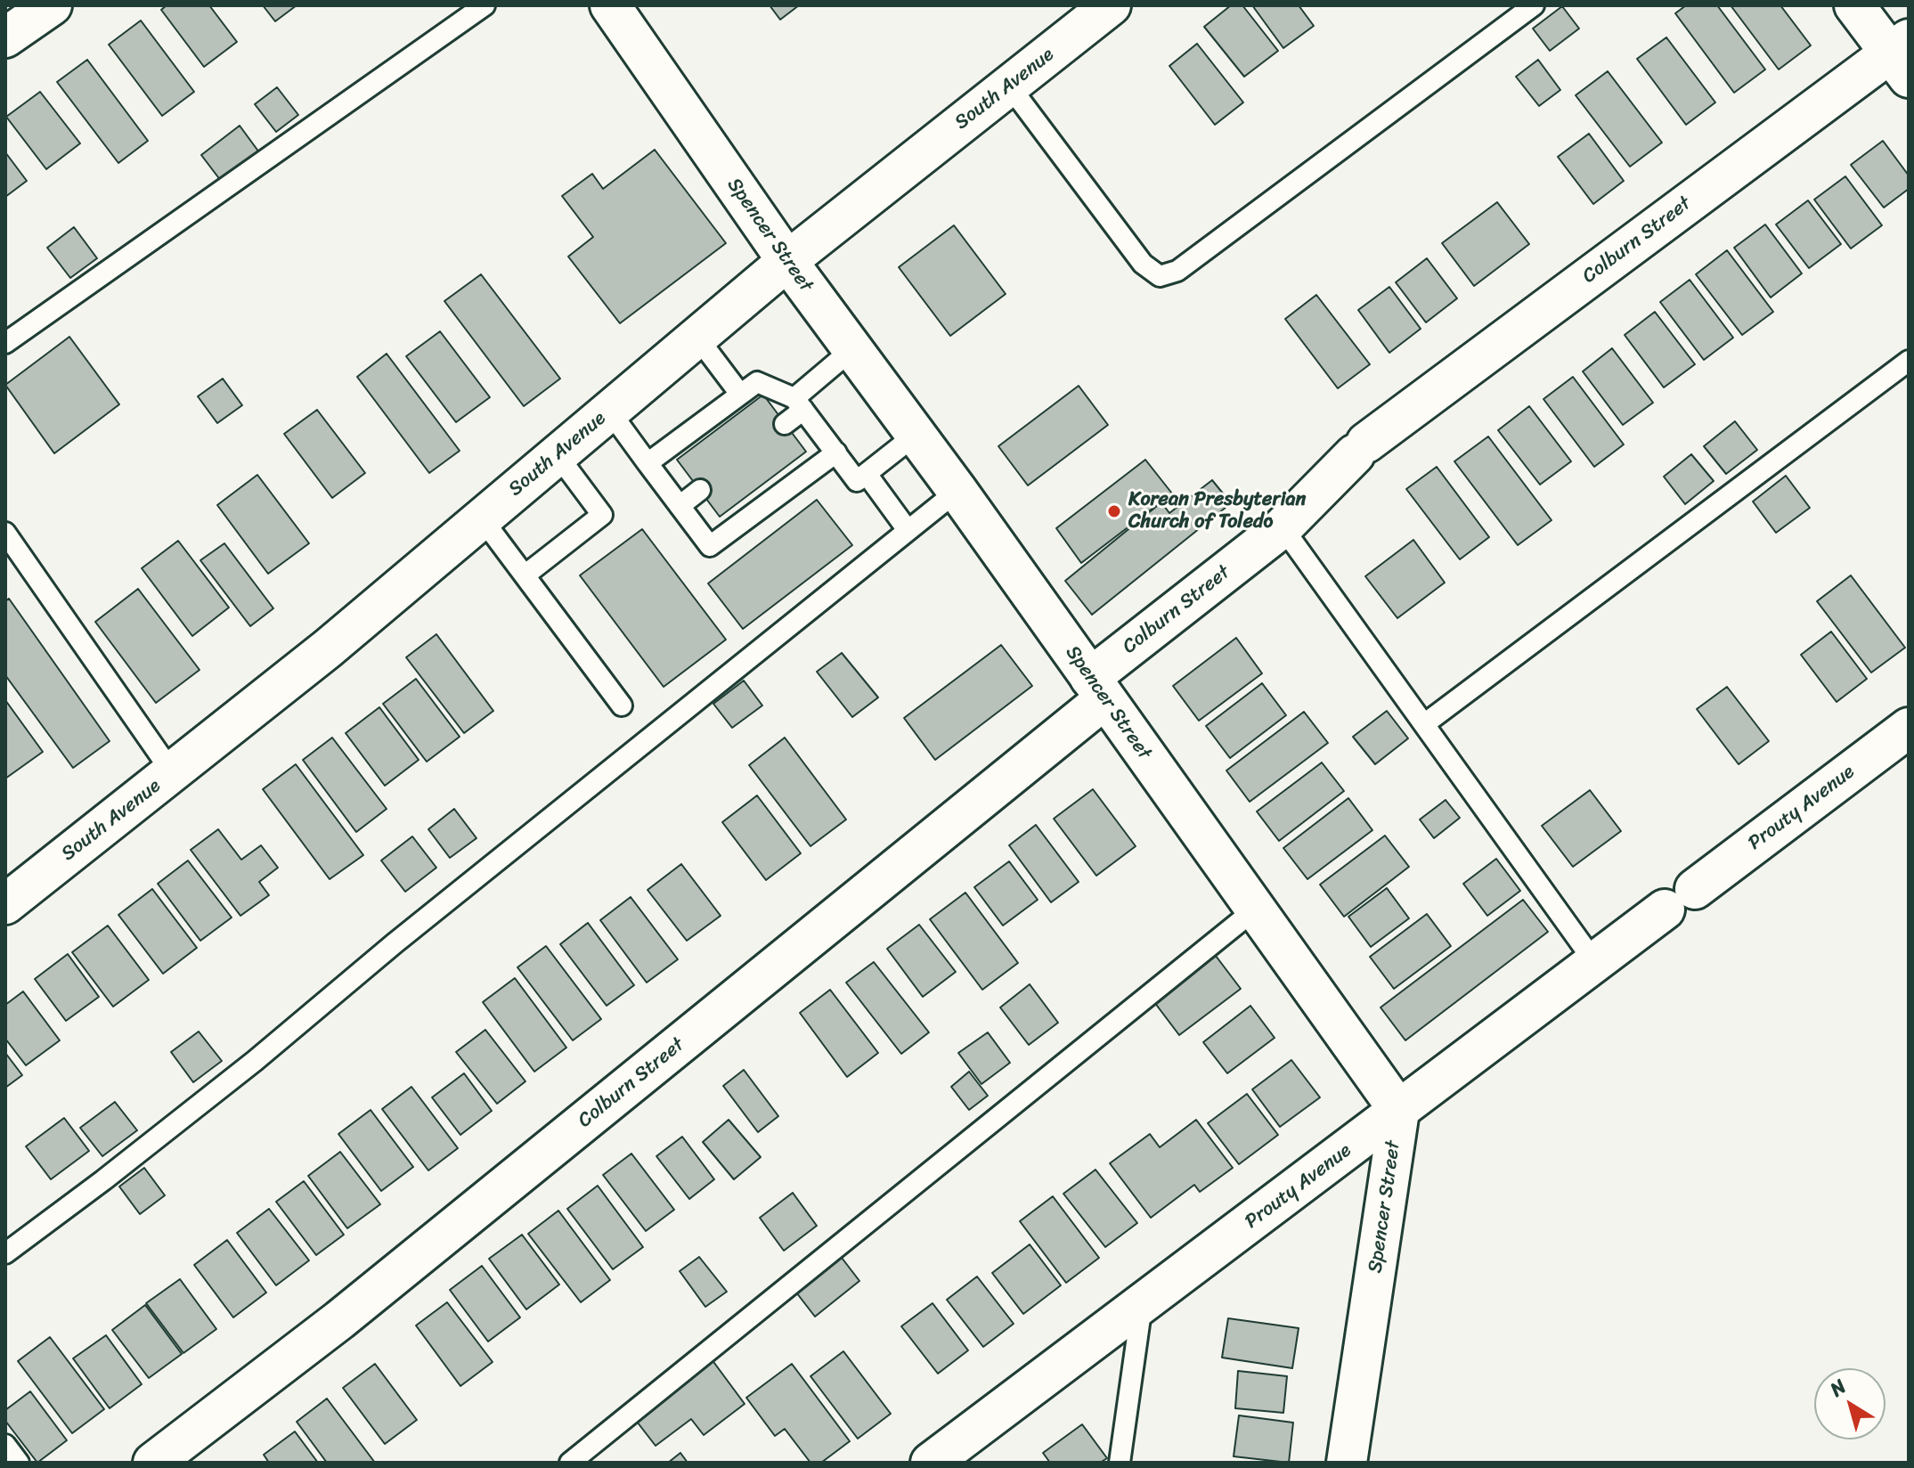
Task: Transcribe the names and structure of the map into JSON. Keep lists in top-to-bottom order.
{
  "streets": {
    "street": [
      "South Avenue",
      "Spencer Street",
      "Colburn Street",
      "Prouty Avenue"
    ]
  },
  "crossings": [
    ["South Avenue", "Spencer Street"],
    ["Spencer Street", "Colburn Street"],
    ["Spencer Street", "Prouty Avenue"]
  ],
  "places": ["Korean Presbyterian Church of Toledo"],
  "north": "top left"
}
